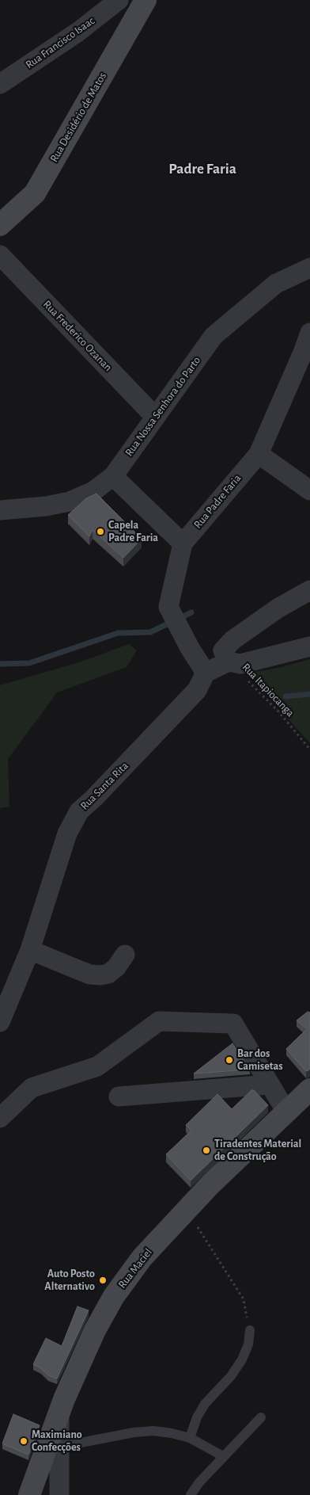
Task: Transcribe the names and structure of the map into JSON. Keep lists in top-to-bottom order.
{
  "streets": {
    "main road": ["Rua Desidério de Matos", "Rua Maciel"],
    "street": [
      "Rua Francisco Isaac",
      "Rua Frederico Ozanan",
      "Rua Nossa Senhora do Parto",
      "Rua Padre Faria",
      "Rua Santa Rita"
    ],
    "path": ["Rua Itapiocanga"]
  },
  "crossings": [
    ["Rua Frederico Ozanan", "Rua Nossa Senhora do Parto"],
    ["Rua Padre Faria", "Rua Santa Rita"]
  ],
  "districts": ["Padre Faria"],
  "places": [
    "Capela Padre Faria",
    "Bar dos Camisetas",
    "Tiradentes Material de Construção",
    "Auto Posto Alternativo",
    "Maximiano Confecções"
  ]
}
